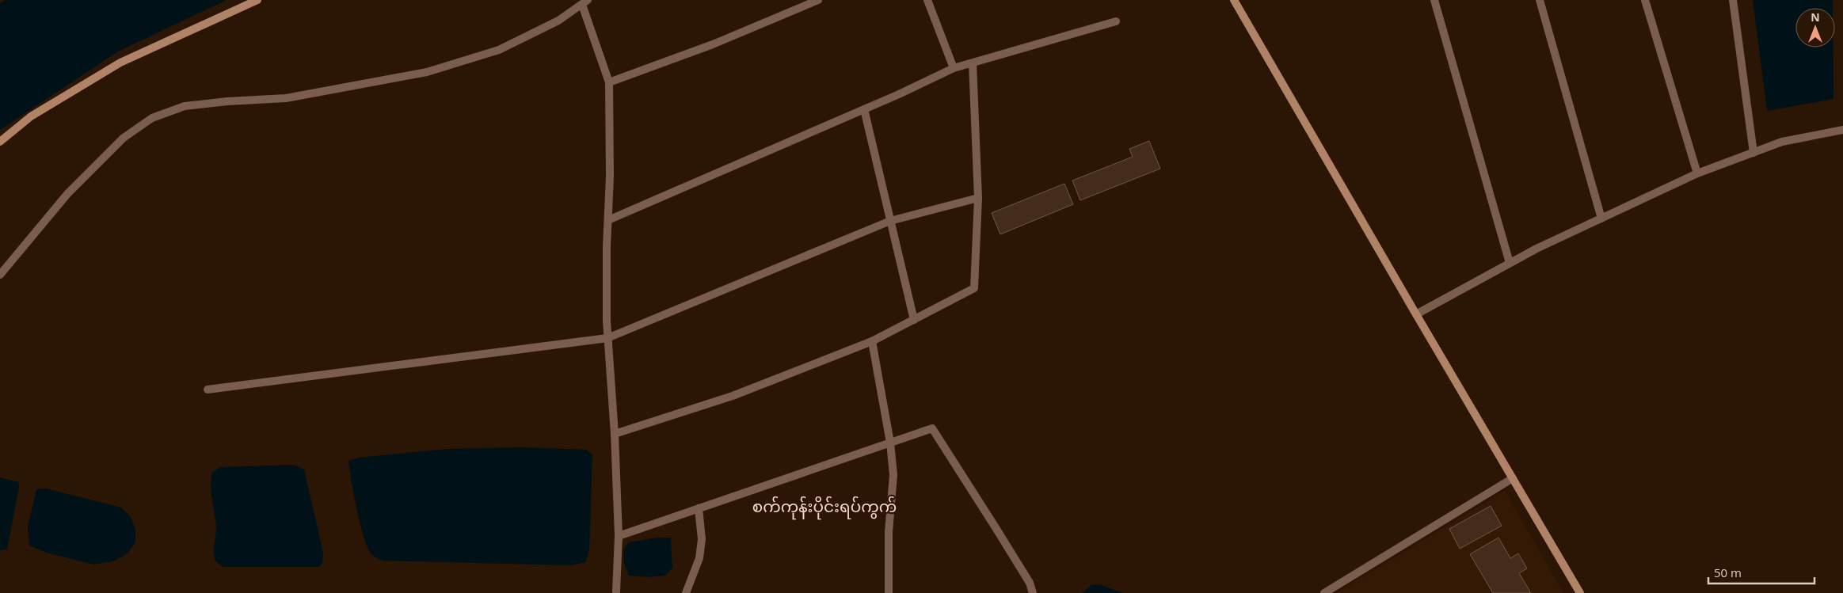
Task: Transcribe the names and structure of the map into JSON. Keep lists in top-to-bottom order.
{
  "districts": ["စက်ကုန်းပိုင်းရပ်ကွက်"],
  "scale_bar": "50 m",
  "north": "top"
}
